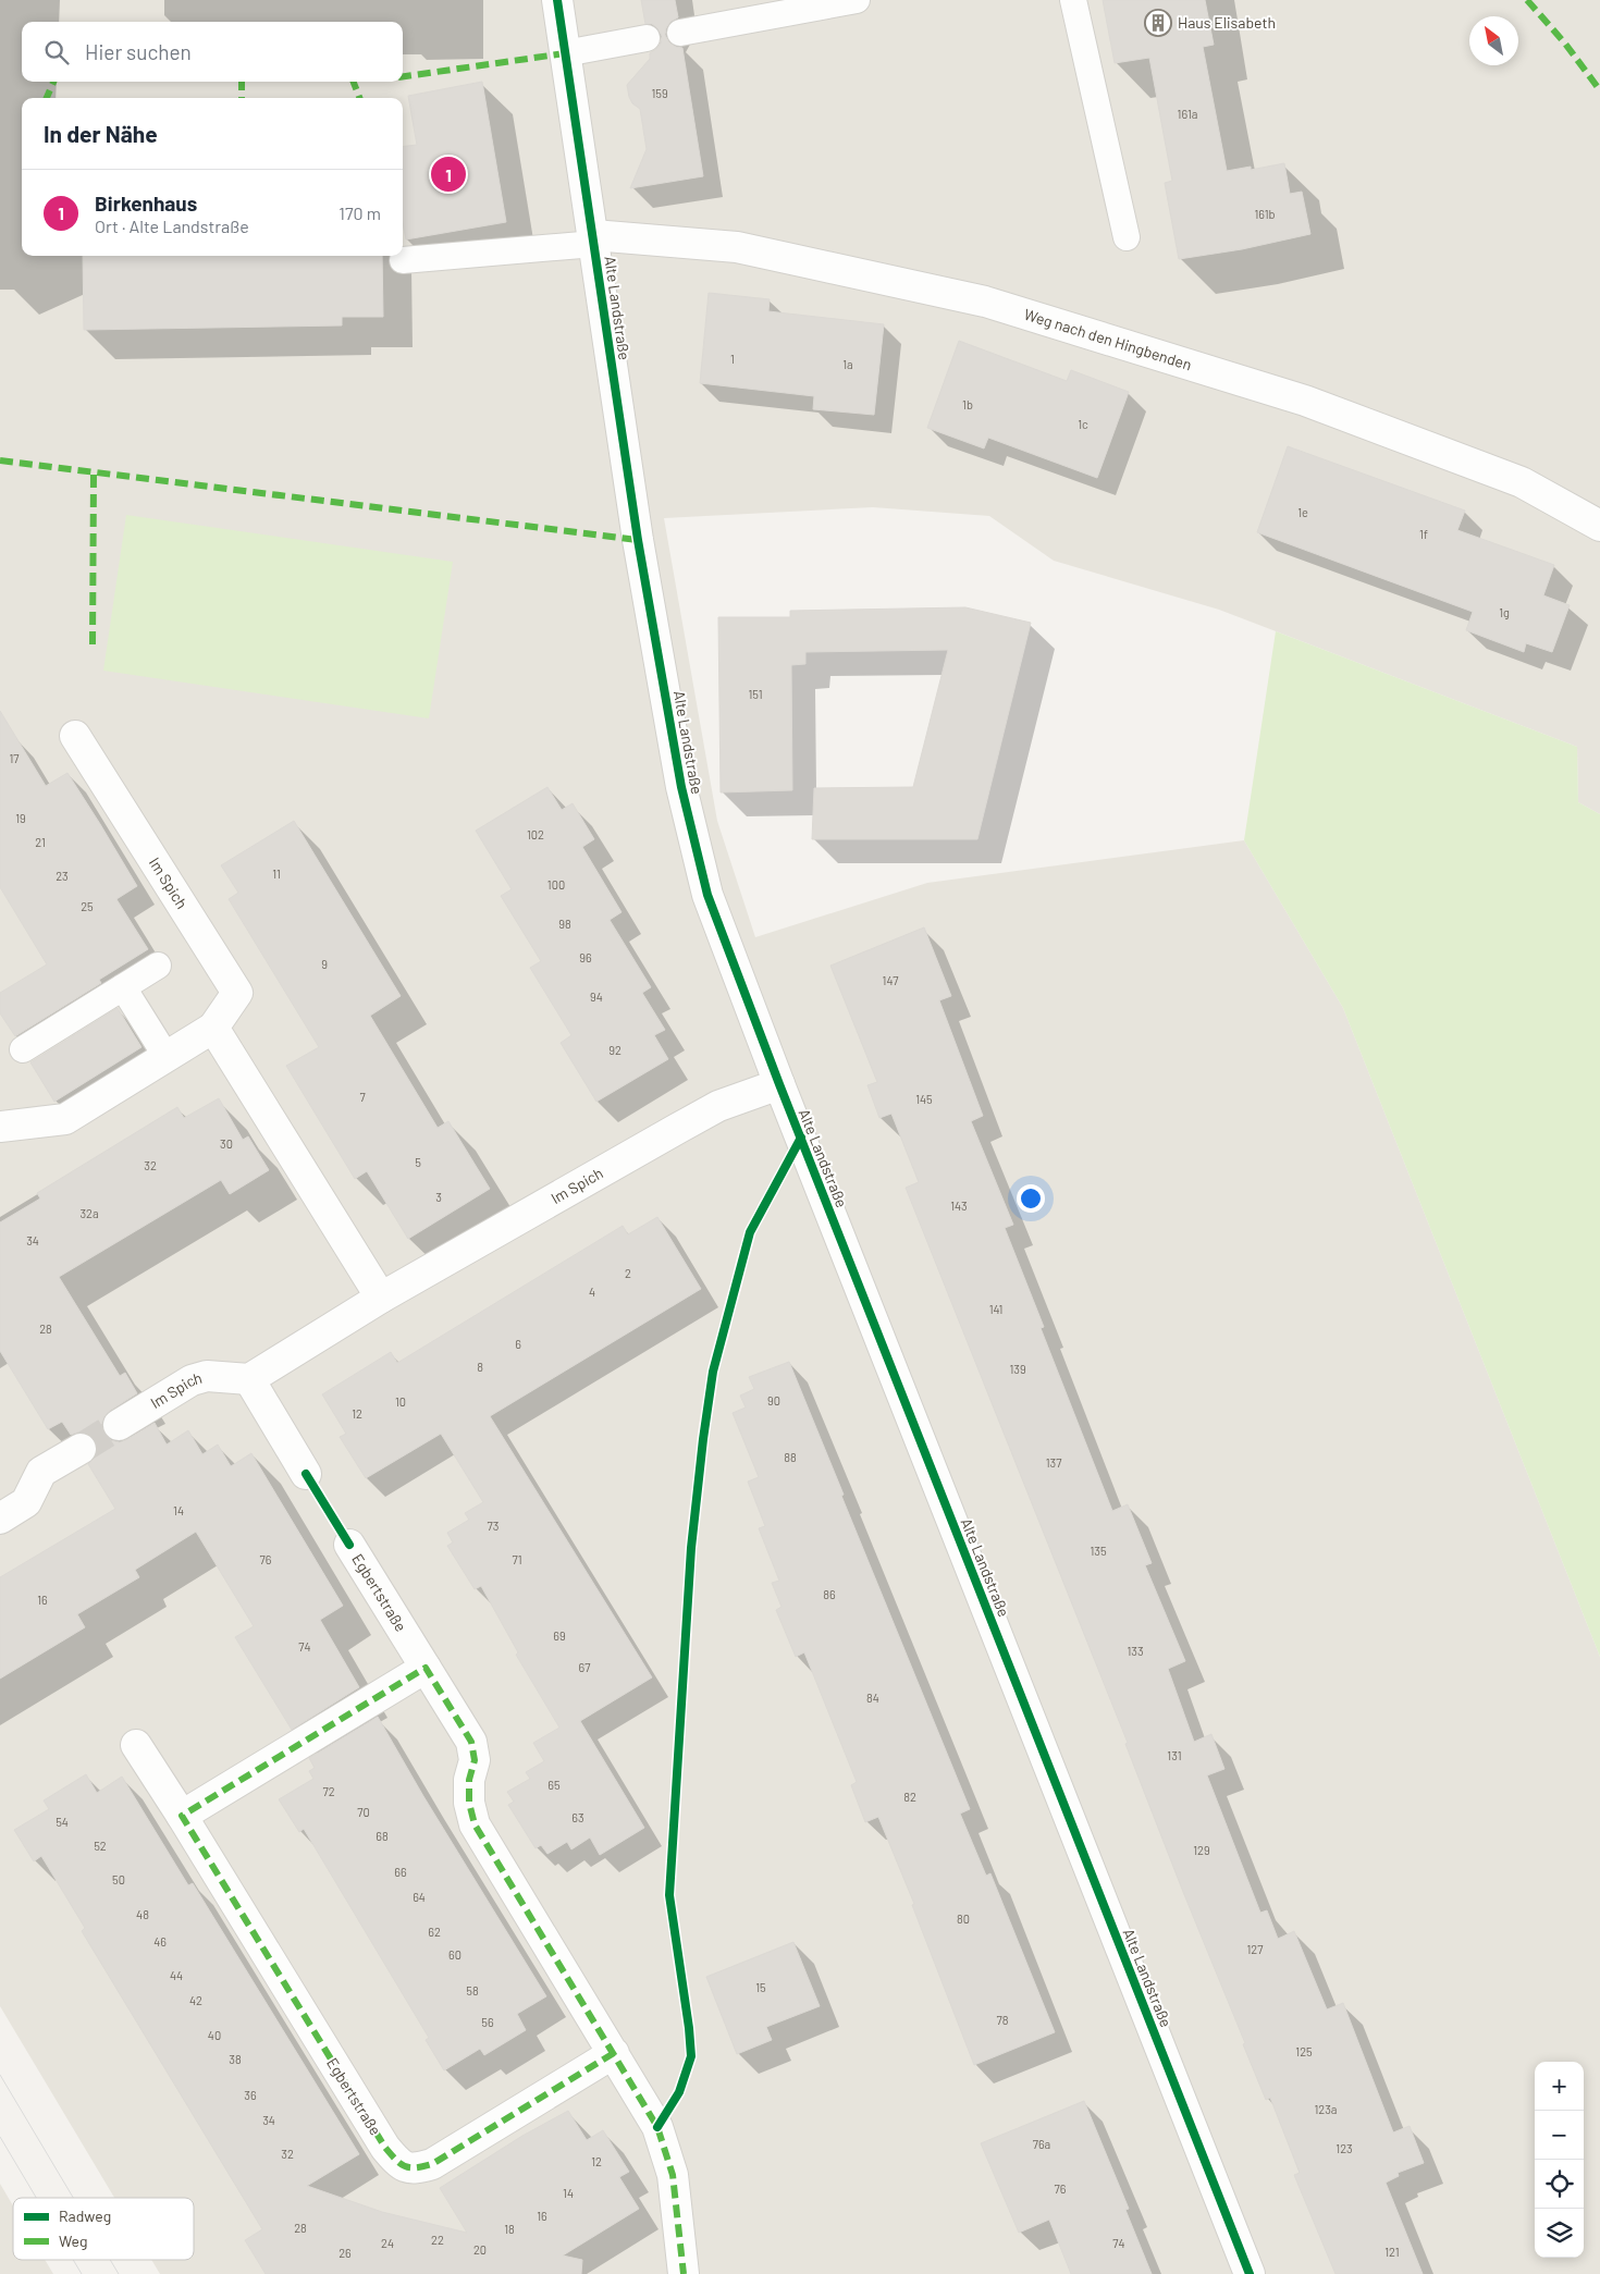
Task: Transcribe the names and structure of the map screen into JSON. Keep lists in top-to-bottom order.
{
  "streets": {
    "street": [
      "Alte Landstraße",
      "Weg nach den Hingbenden",
      "Im Spich",
      "Egbertstraße"
    ]
  },
  "crossings": [
    ["Alte Landstraße", "Weg nach den Hingbenden"],
    ["Alte Landstraße", "Im Spich"]
  ],
  "places": {
    "building": ["Haus Elisabeth"]
  },
  "house_numbers": [
    "159",
    "161a",
    "161b",
    "1",
    "1a",
    "1b",
    "1c",
    "1e",
    "1f",
    "1g",
    "151",
    "17",
    "19",
    "102",
    "21",
    "11",
    "23",
    "100",
    "25",
    "98",
    "96",
    "9",
    "147",
    "94",
    "92",
    "7",
    "145",
    "30",
    "5",
    "32",
    "3",
    "143",
    "32a",
    "34",
    "2",
    "4",
    "141",
    "28",
    "6",
    "8",
    "139",
    "90",
    "10",
    "12",
    "88",
    "137",
    "14",
    "73",
    "135",
    "76",
    "71",
    "86",
    "16",
    "69",
    "74",
    "133",
    "67",
    "84",
    "131",
    "65",
    "72",
    "82",
    "70",
    "63",
    "54",
    "68",
    "52",
    "129",
    "66",
    "50",
    "64",
    "48",
    "80",
    "62",
    "46",
    "127",
    "60",
    "44",
    "15",
    "58",
    "42",
    "78",
    "56",
    "40",
    "125",
    "38",
    "36",
    "123a",
    "34",
    "76a",
    "123",
    "32",
    "12",
    "76",
    "14",
    "16",
    "28",
    "18",
    "22",
    "24",
    "74",
    "20",
    "121",
    "26"
  ],
  "legend": ["Radweg", "Weg"],
  "north": "top left",
  "page": {
    "search": "Hier suchen",
    "heading": "In der Nähe",
    "pins": "1",
    "list": [
      {
        "mark": "1",
        "name": "Birkenhaus",
        "note": "Ort · Alte Landstraße",
        "value": "170 m"
      }
    ],
    "map_buttons": ["+", "−"]
  }
}
